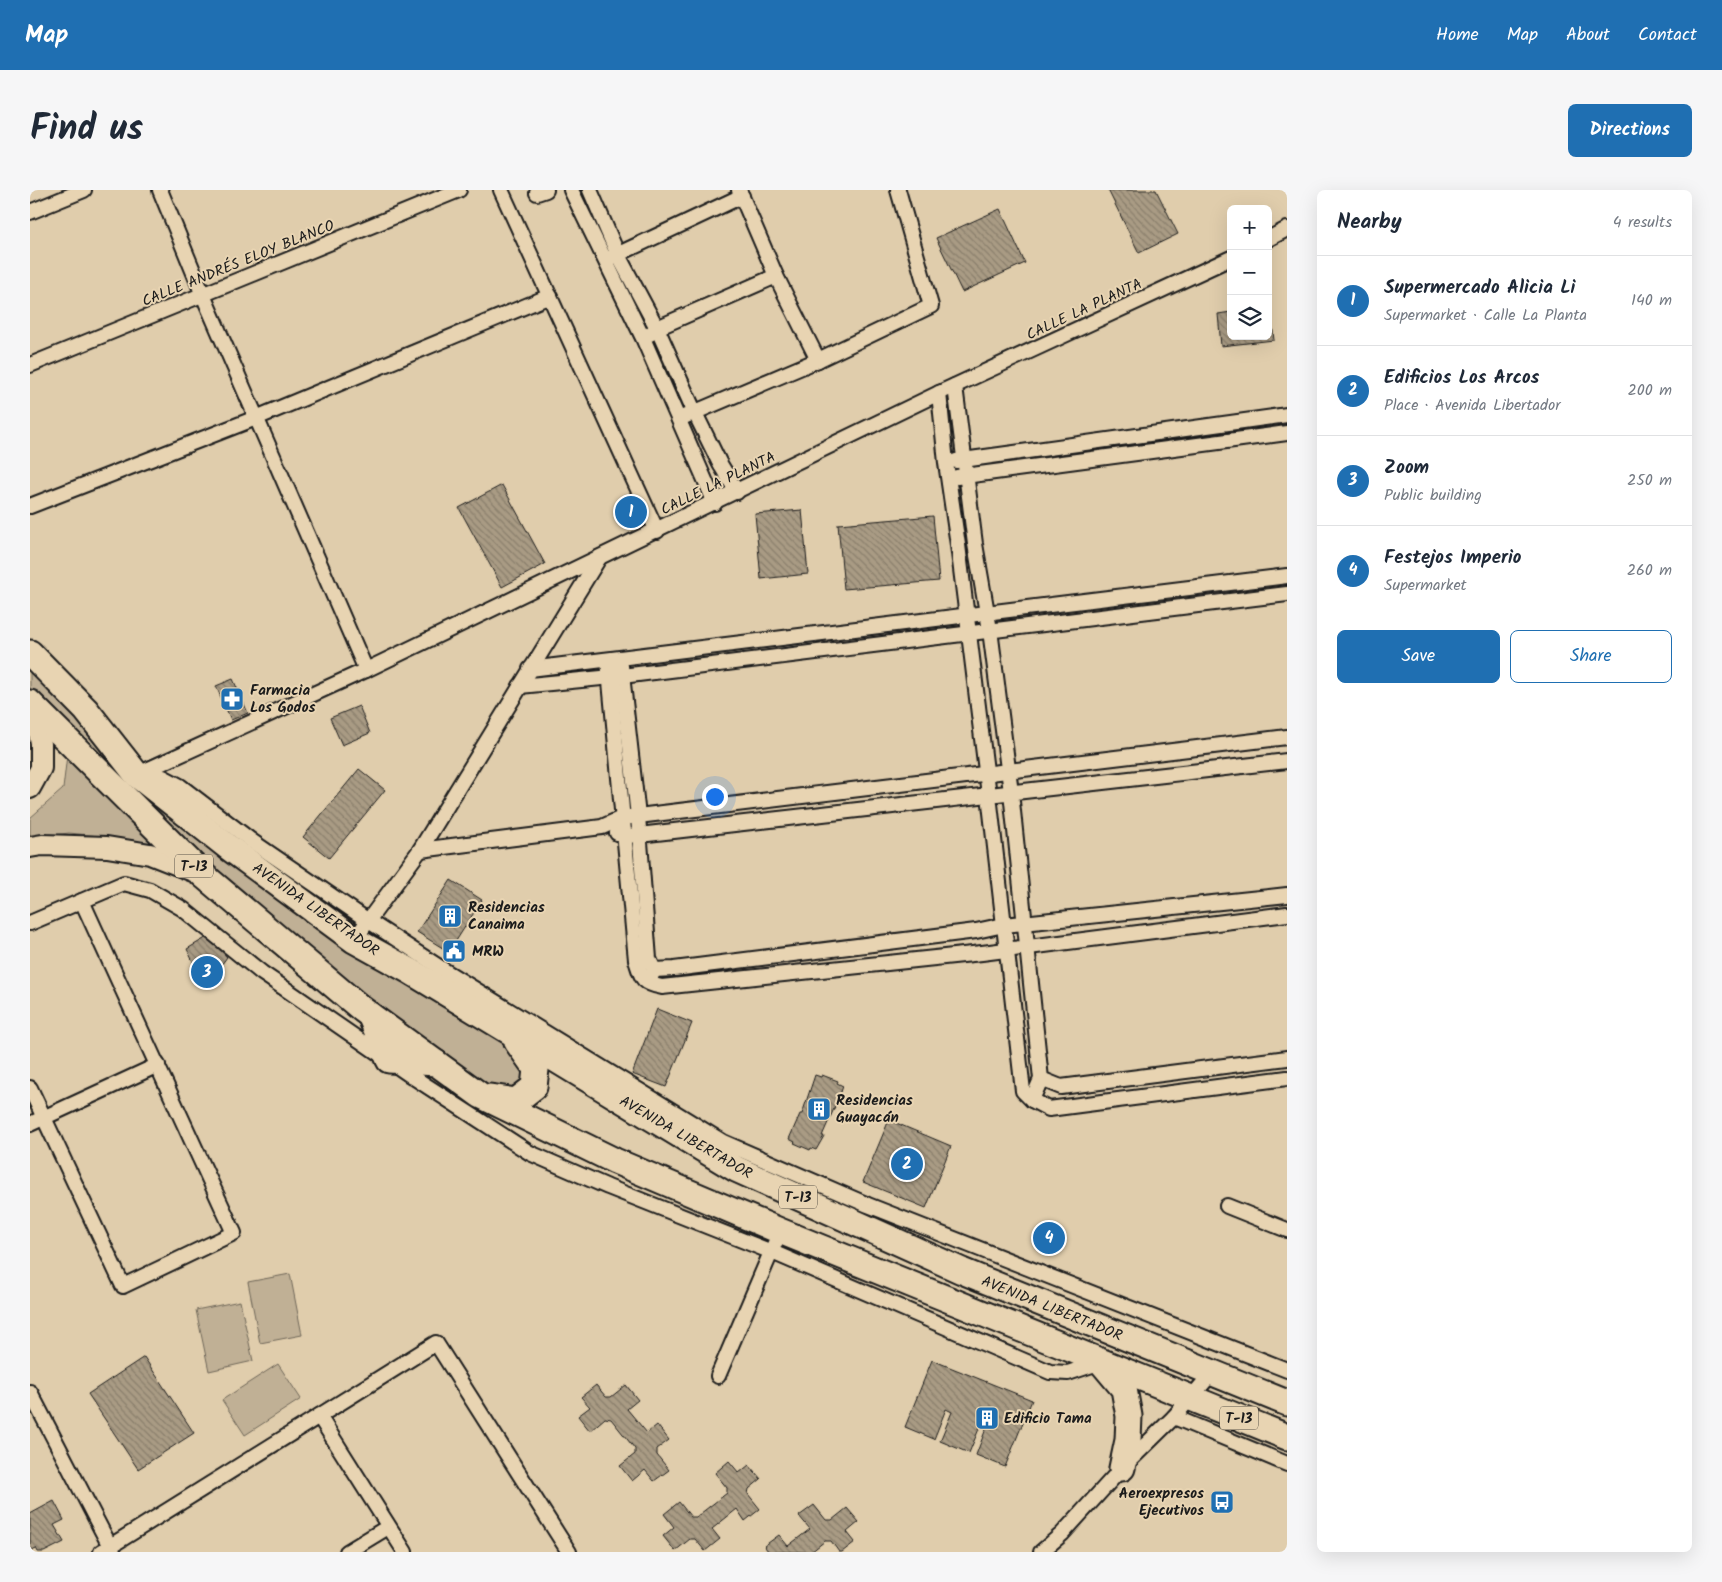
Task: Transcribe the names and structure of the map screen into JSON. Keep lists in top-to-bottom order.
{
  "streets": {
    "highway": ["T-13", "AVENIDA LIBERTADOR"],
    "street": ["CALLE ANDRÉS ELOY BLANCO", "CALLE LA PLANTA"]
  },
  "crossings": [
    ["CALLE LA PLANTA", "AVENIDA LIBERTADOR"],
    ["T-13", "AVENIDA LIBERTADOR"]
  ],
  "places": {
    "pharmacy": ["Farmacia Los Godos"],
    "building": ["Residencias Canaima", "Residencias Guayacán", "Edificio Tama"],
    "public building": ["MRW"],
    "bus stop": ["Aeroexpresos Ejecutivos"]
  },
  "page": {
    "header": "Map",
    "nav": [
      "Home",
      "Map",
      "About",
      "Contact"
    ],
    "title": "Find us",
    "buttons": [
      "Directions",
      ["Save", "Share"]
    ],
    "heading": ["Nearby", "4 results"],
    "map_buttons": ["+", "−"],
    "list": [
      {
        "mark": "1",
        "name": "Supermercado Alicia Li",
        "note": "Supermarket · Calle La Planta",
        "value": "140 m"
      },
      {
        "mark": "2",
        "name": "Edificios Los Arcos",
        "note": "Place · Avenida Libertador",
        "value": "200 m"
      },
      {
        "mark": "3",
        "name": "Zoom",
        "note": "Public building",
        "value": "250 m"
      },
      {
        "mark": "4",
        "name": "Festejos Imperio",
        "note": "Supermarket",
        "value": "260 m"
      }
    ],
    "pins": [
      "1",
      "3",
      "2",
      "4"
    ]
  }
}
